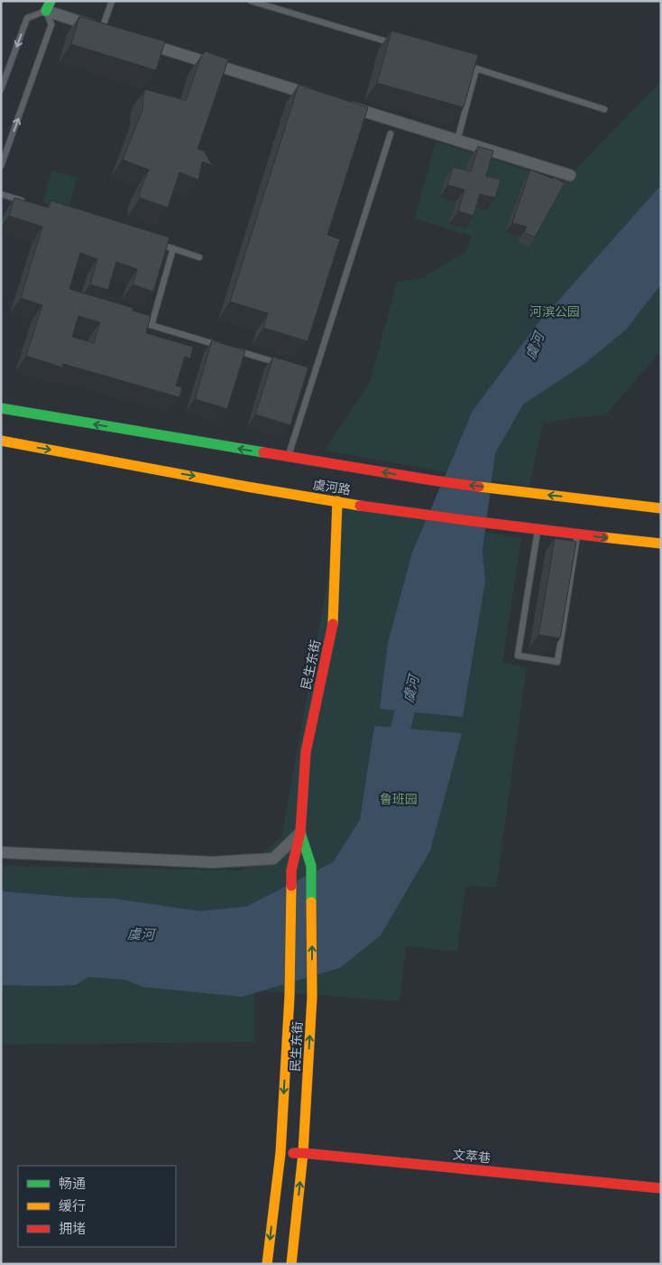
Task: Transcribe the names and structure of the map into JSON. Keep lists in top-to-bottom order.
{
  "streets": {
    "street": ["虞河路", "民生东街", "文萃巷"]
  },
  "crossings": [
    ["虞河路", "民生东街"],
    ["民生东街", "文萃巷"]
  ],
  "water": ["虞河"],
  "parks": ["河滨公园", "鲁班园"],
  "legend": ["畅通", "缓行", "拥堵"]
}
